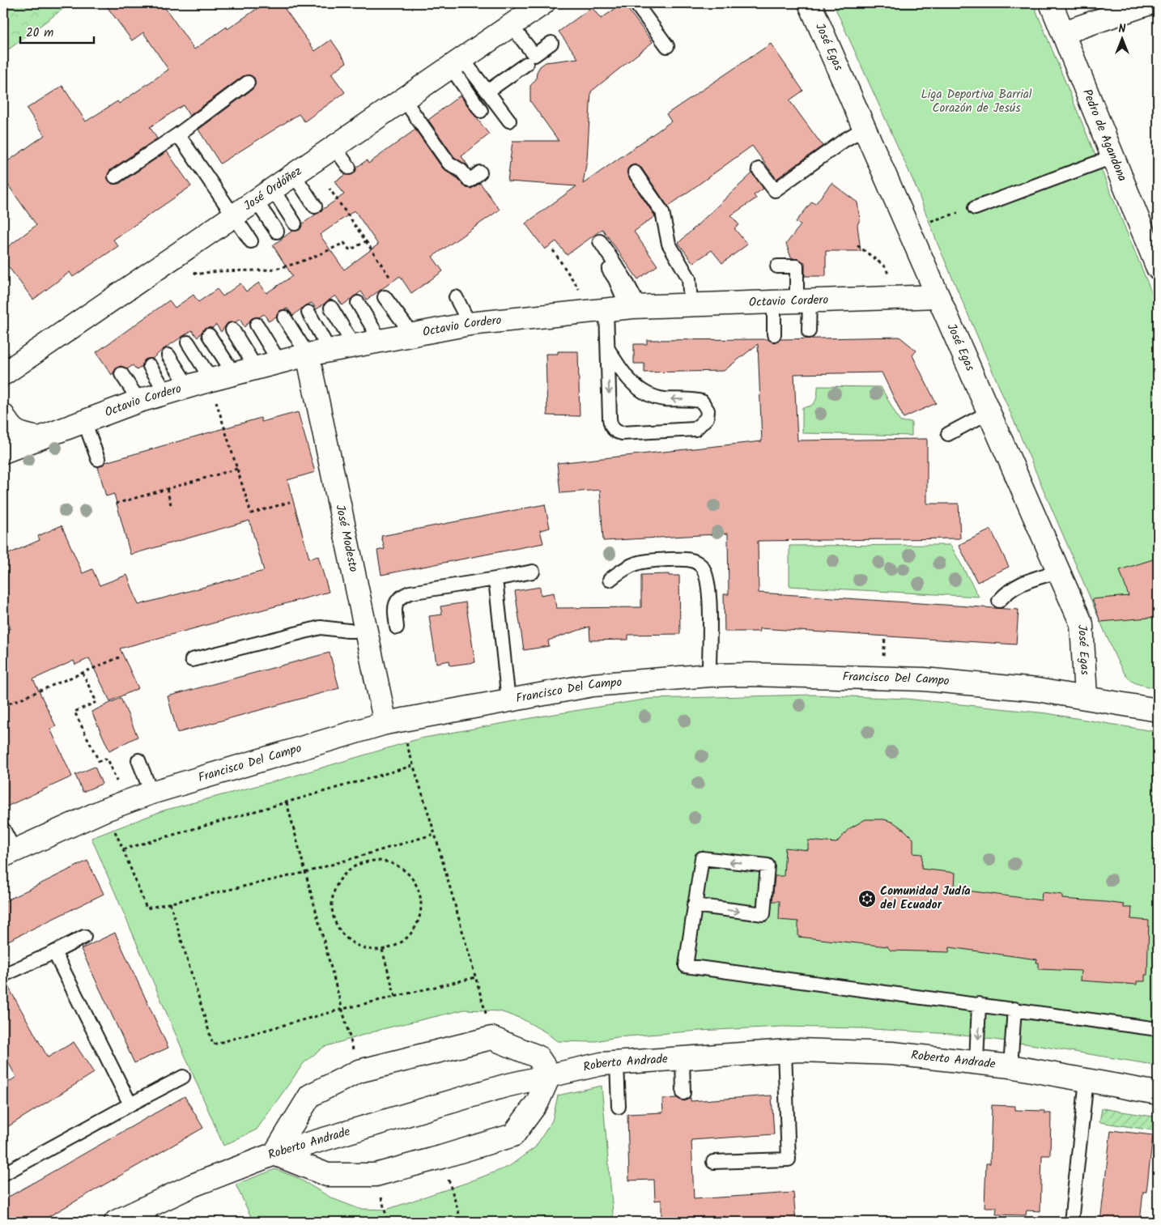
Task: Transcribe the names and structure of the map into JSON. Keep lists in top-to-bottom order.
{
  "streets": {
    "street": [
      "José Egas",
      "Pedro de Agandona",
      "José Ordóñez",
      "Octavio Cordero",
      "José Modesto",
      "Francisco Del Campo",
      "Roberto Andrade"
    ]
  },
  "crossings": [
    ["José Egas", "Octavio Cordero"],
    ["José Egas", "Francisco Del Campo"],
    ["Octavio Cordero", "José Modesto"],
    ["José Modesto", "Francisco Del Campo"]
  ],
  "parks": ["Liga Deportiva Barrial Corazón de Jesús"],
  "places": {
    "synagogue": ["Comunidad Judía del Ecuador"]
  },
  "scale_bar": "20 m",
  "north": "top"
}
